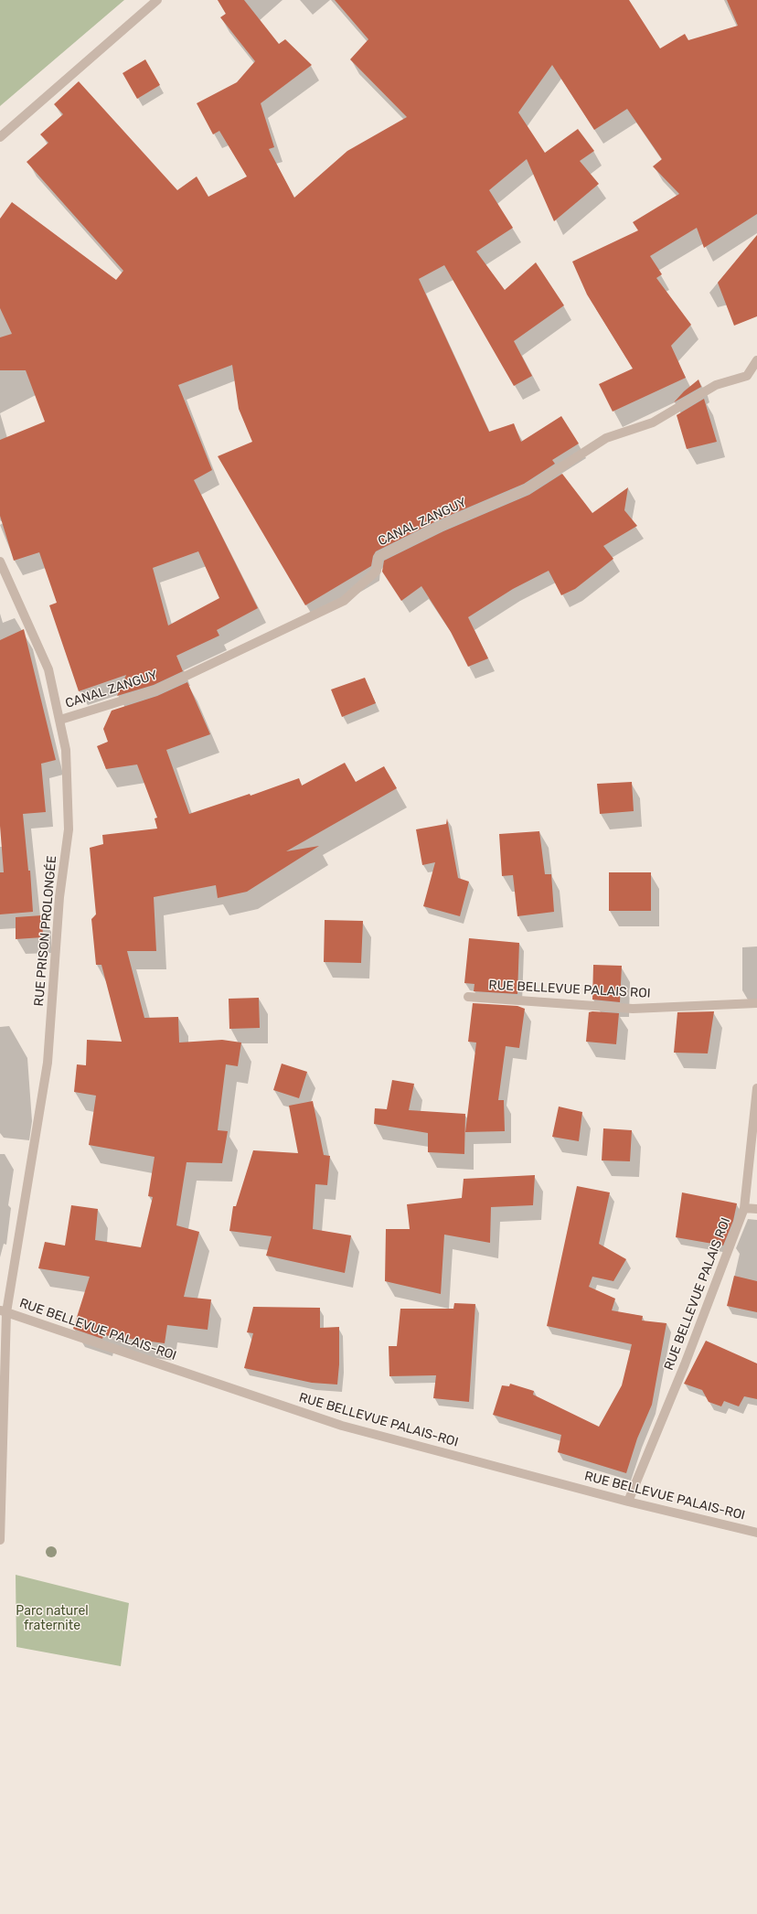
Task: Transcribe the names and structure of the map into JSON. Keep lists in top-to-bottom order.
{
  "streets": {
    "street": [
      "CANAL ZANGUY",
      "RUE PRISON PROLONGÉE",
      "RUE BELLEVUE PALAIS ROI",
      "RUE BELLEVUE PALAIS-ROI"
    ]
  },
  "crossings": [
    ["CANAL ZANGUY", "RUE PRISON PROLONGÉE"],
    ["RUE PRISON PROLONGÉE", "RUE BELLEVUE PALAIS-ROI"],
    ["RUE BELLEVUE PALAIS ROI", "RUE BELLEVUE PALAIS-ROI"]
  ],
  "parks": ["Parc naturel fraternite"]
}
